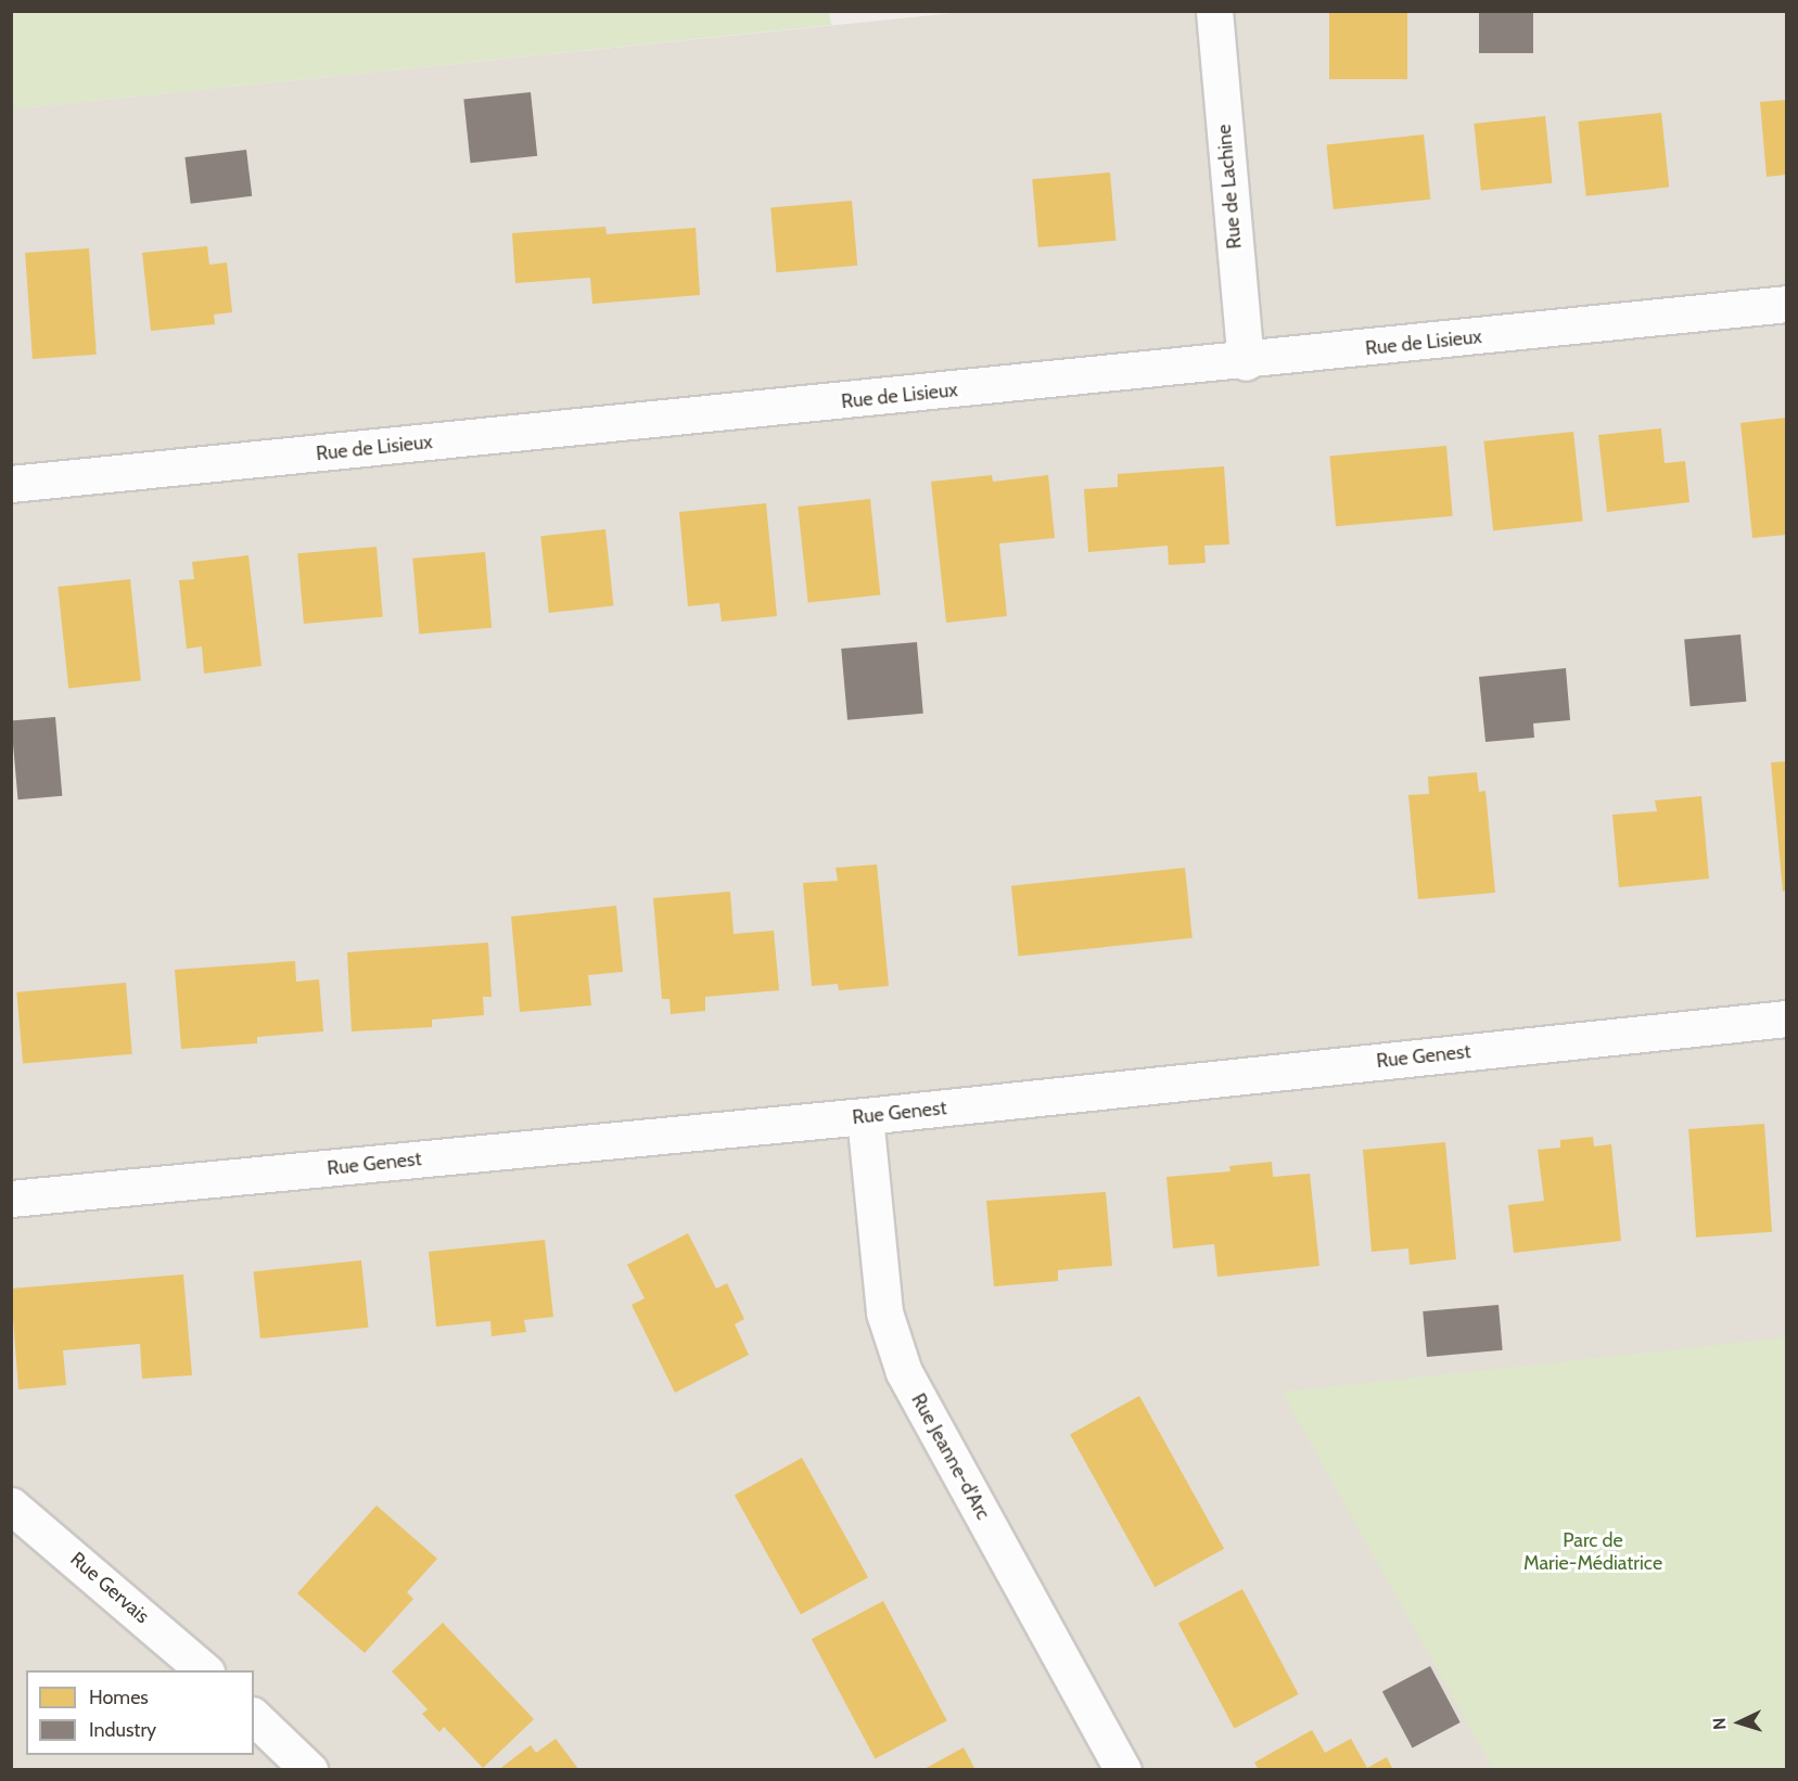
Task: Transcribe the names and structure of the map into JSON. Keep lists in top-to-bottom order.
{
  "streets": {
    "street": [
      "Rue de Lachine",
      "Rue de Lisieux",
      "Rue Genest",
      "Rue Jeanne-d'Arc",
      "Rue Gervais"
    ]
  },
  "crossings": [
    ["Rue de Lachine", "Rue de Lisieux"],
    ["Rue Genest", "Rue Jeanne-d'Arc"]
  ],
  "parks": ["Parc de Marie-Médiatrice"],
  "legend": ["Homes", "Industry"],
  "north": "left"
}
